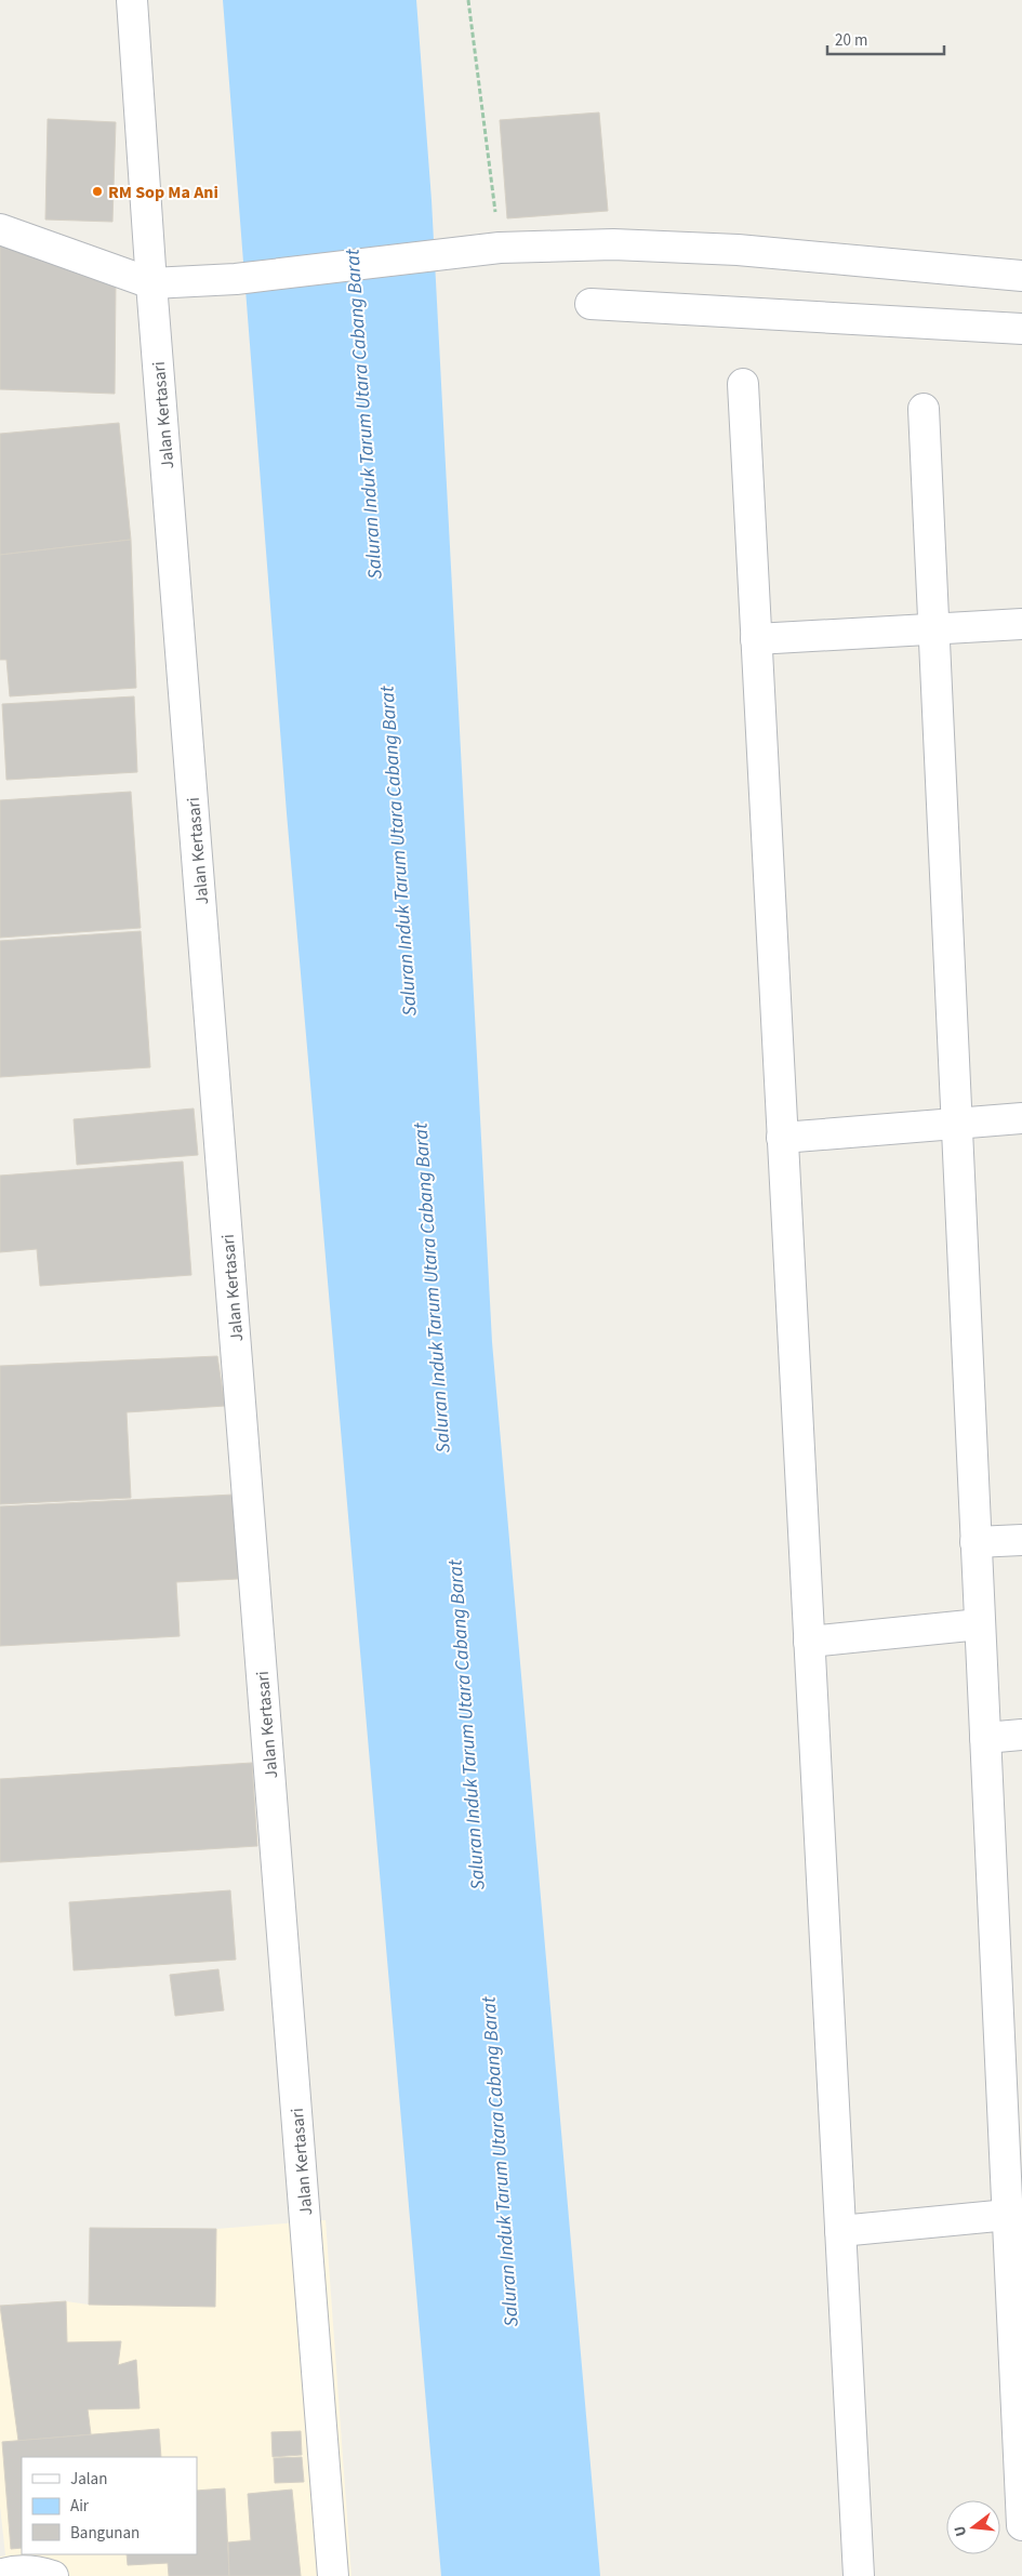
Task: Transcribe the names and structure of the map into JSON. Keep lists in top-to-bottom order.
{
  "streets": {
    "street": ["Jalan Kertasari"]
  },
  "water": ["Saluran Induk Tarum Utara Cabang Barat"],
  "places": ["RM Sop Ma Ani"],
  "legend": ["Jalan", "Air", "Bangunan"],
  "scale_bar": "20 m",
  "north": "left"
}
